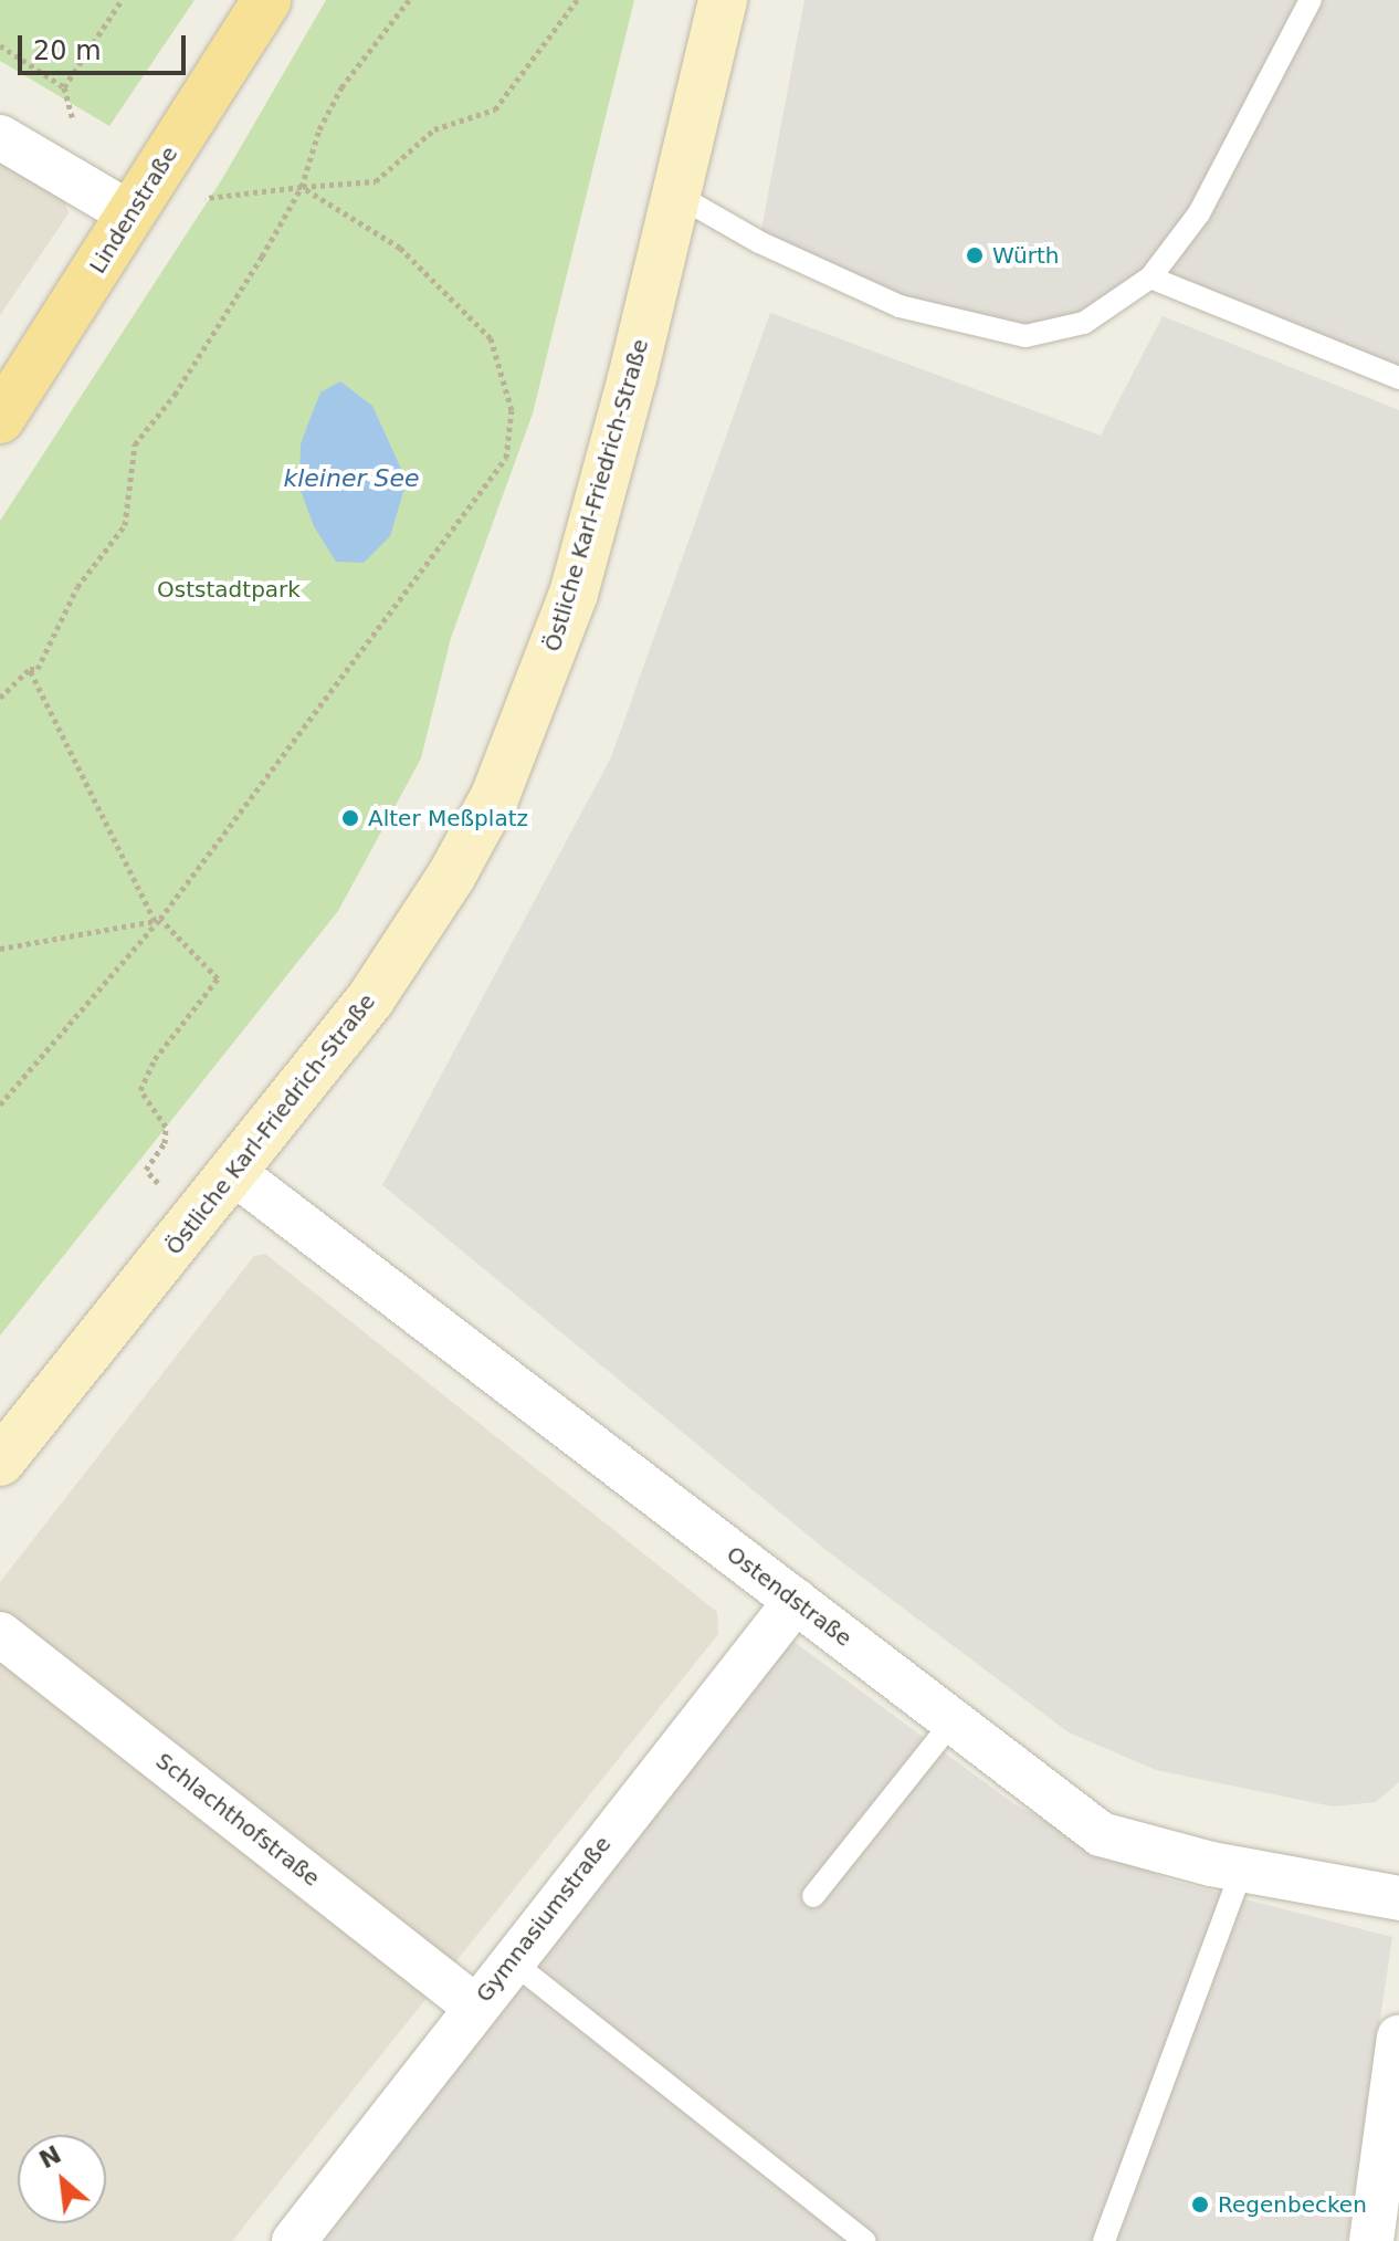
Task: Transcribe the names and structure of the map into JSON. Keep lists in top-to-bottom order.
{
  "streets": {
    "main road": ["Lindenstraße", "Östliche Karl-Friedrich-Straße"],
    "street": ["Ostendstraße", "Schlachthofstraße", "Gymnasiumstraße"]
  },
  "crossings": [
    ["Östliche Karl-Friedrich-Straße", "Ostendstraße"],
    ["Ostendstraße", "Gymnasiumstraße"],
    ["Schlachthofstraße", "Gymnasiumstraße"]
  ],
  "water": ["kleiner See"],
  "parks": ["Oststadtpark"],
  "places": ["Würth", "Alter Meßplatz", "Regenbecken"],
  "scale_bar": "20 m",
  "north": "top left"
}
